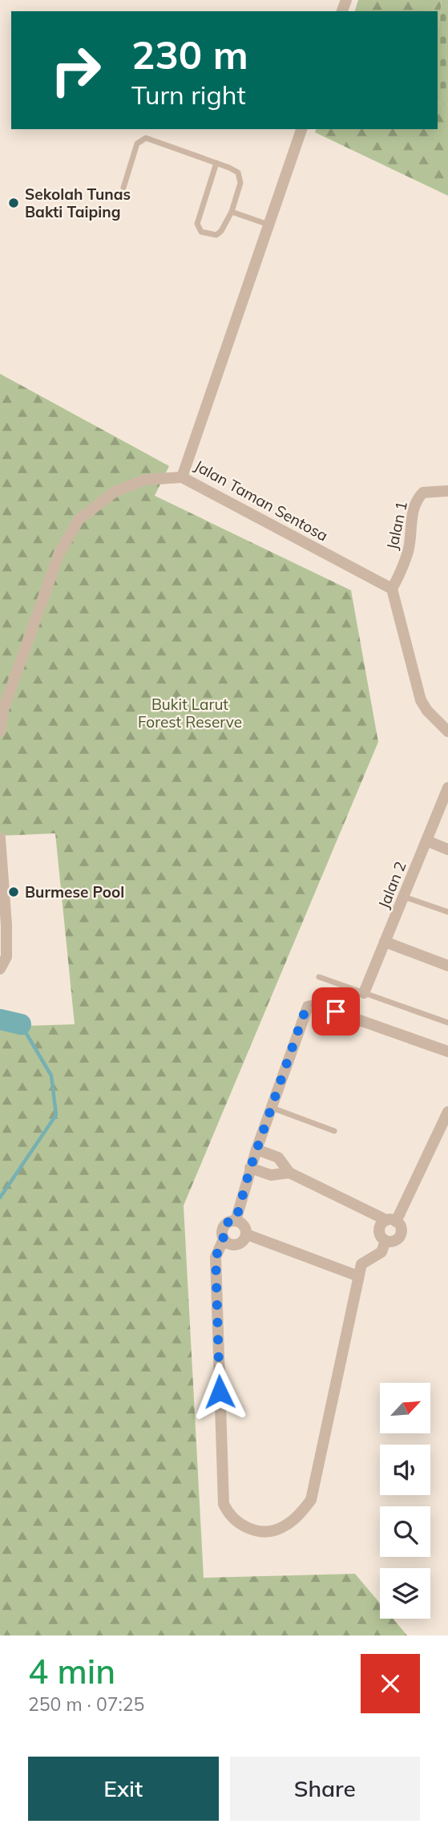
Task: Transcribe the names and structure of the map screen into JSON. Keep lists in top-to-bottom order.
{
  "streets": {
    "street": ["Jalan Taman Sentosa", "Jalan 1", "Jalan 2"]
  },
  "crossings": [
    ["Jalan Taman Sentosa", "Jalan 1"]
  ],
  "parks": ["Bukit Larut Forest Reserve"],
  "places": ["Sekolah Tunas Bakti Taiping", "Burmese Pool"],
  "north": "top right",
  "page": {
    "turn": ["230 m", "Turn right"],
    "heading": ["4 min", "250 m · 07:25"],
    "buttons": ["Exit", "Share"]
  }
}
